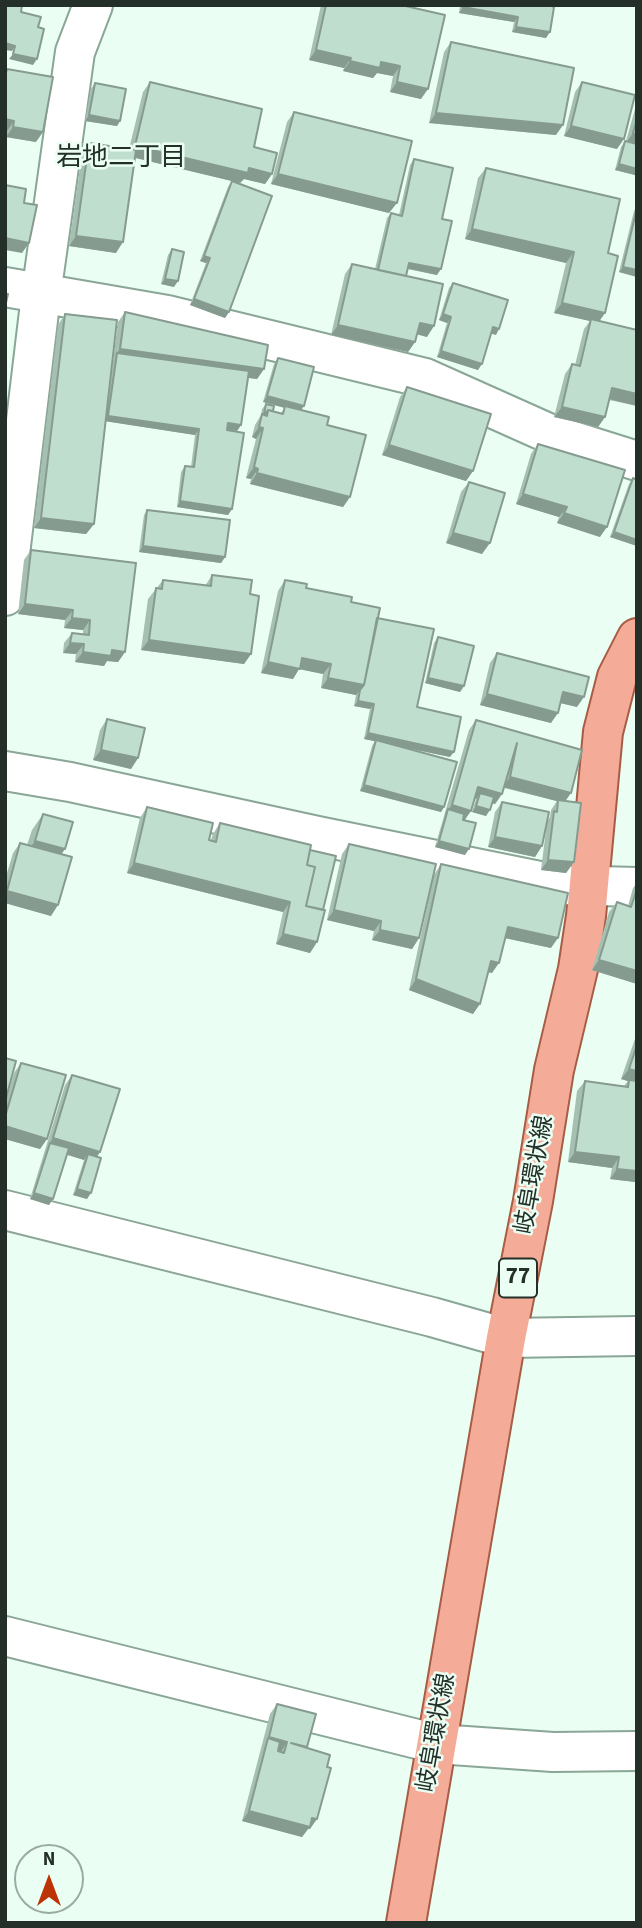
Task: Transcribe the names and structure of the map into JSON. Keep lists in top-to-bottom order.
{
  "streets": {
    "main road": ["岐阜環状線", "77"]
  },
  "districts": ["岩地二丁目"],
  "north": "top"
}
